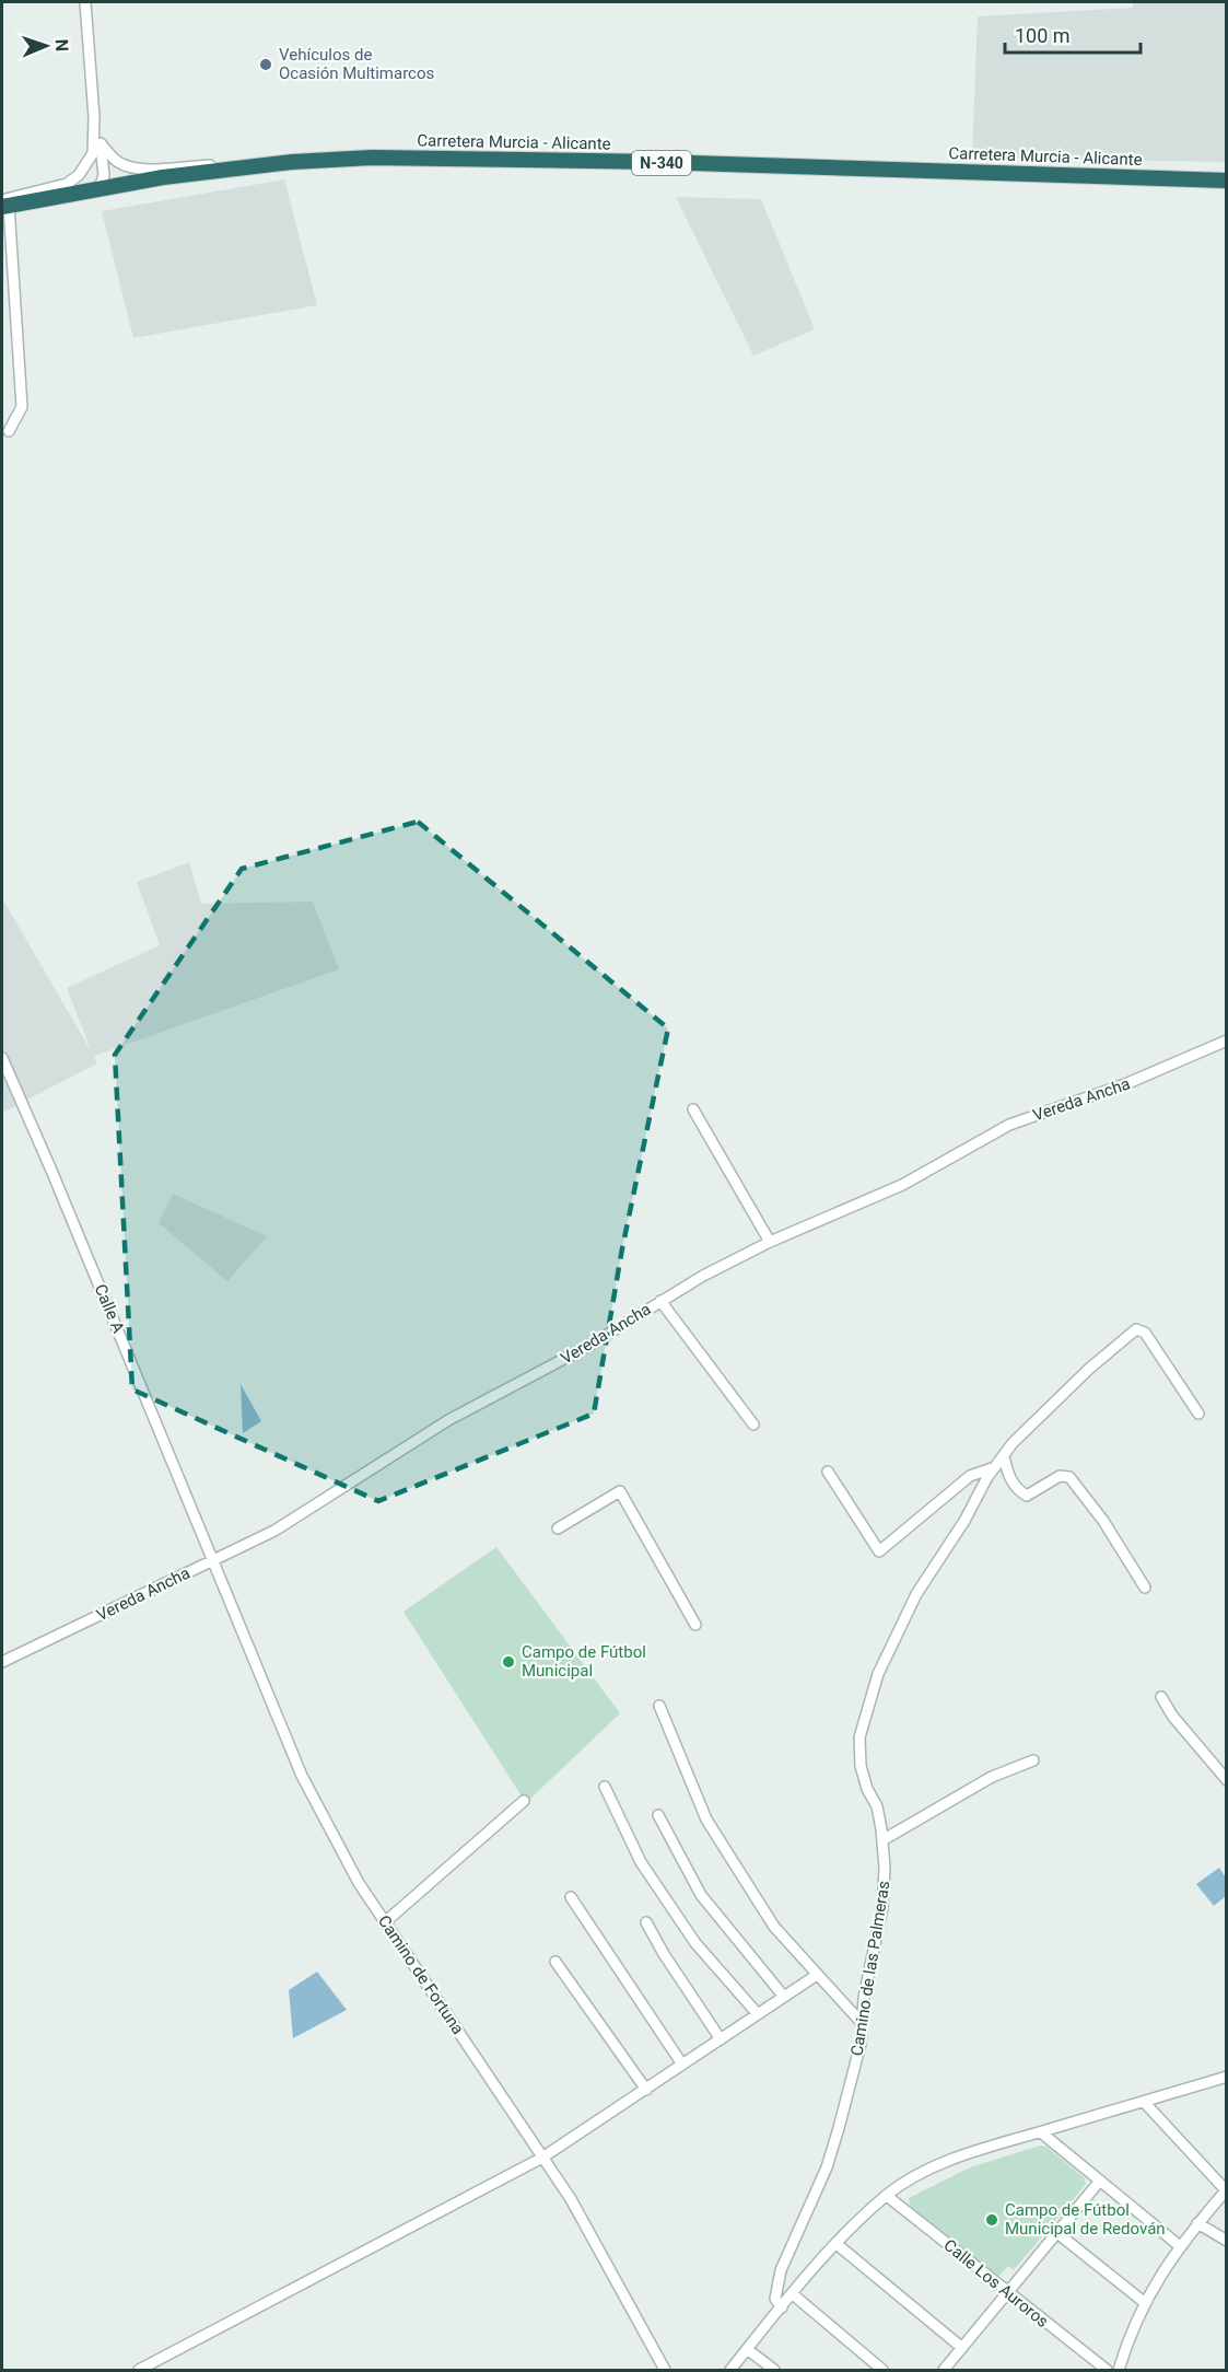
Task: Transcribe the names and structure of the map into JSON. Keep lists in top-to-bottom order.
{
  "streets": {
    "highway": ["Carretera Murcia - Alicante", "N-340"],
    "street": [
      "Vereda Ancha",
      "Calle A",
      "Camino de las Palmeras",
      "Camino de Fortuna",
      "Calle Los Auroros"
    ]
  },
  "crossings": [
    ["Vereda Ancha", "Calle A"],
    ["Vereda Ancha", "Camino de Fortuna"],
    ["Calle A", "Camino de Fortuna"]
  ],
  "places": ["Vehículos de Ocasión Multimarcos", "Campo de Fútbol Municipal", "Campo de Fútbol Municipal de Redován"],
  "scale_bar": "100 m",
  "north": "right"
}
